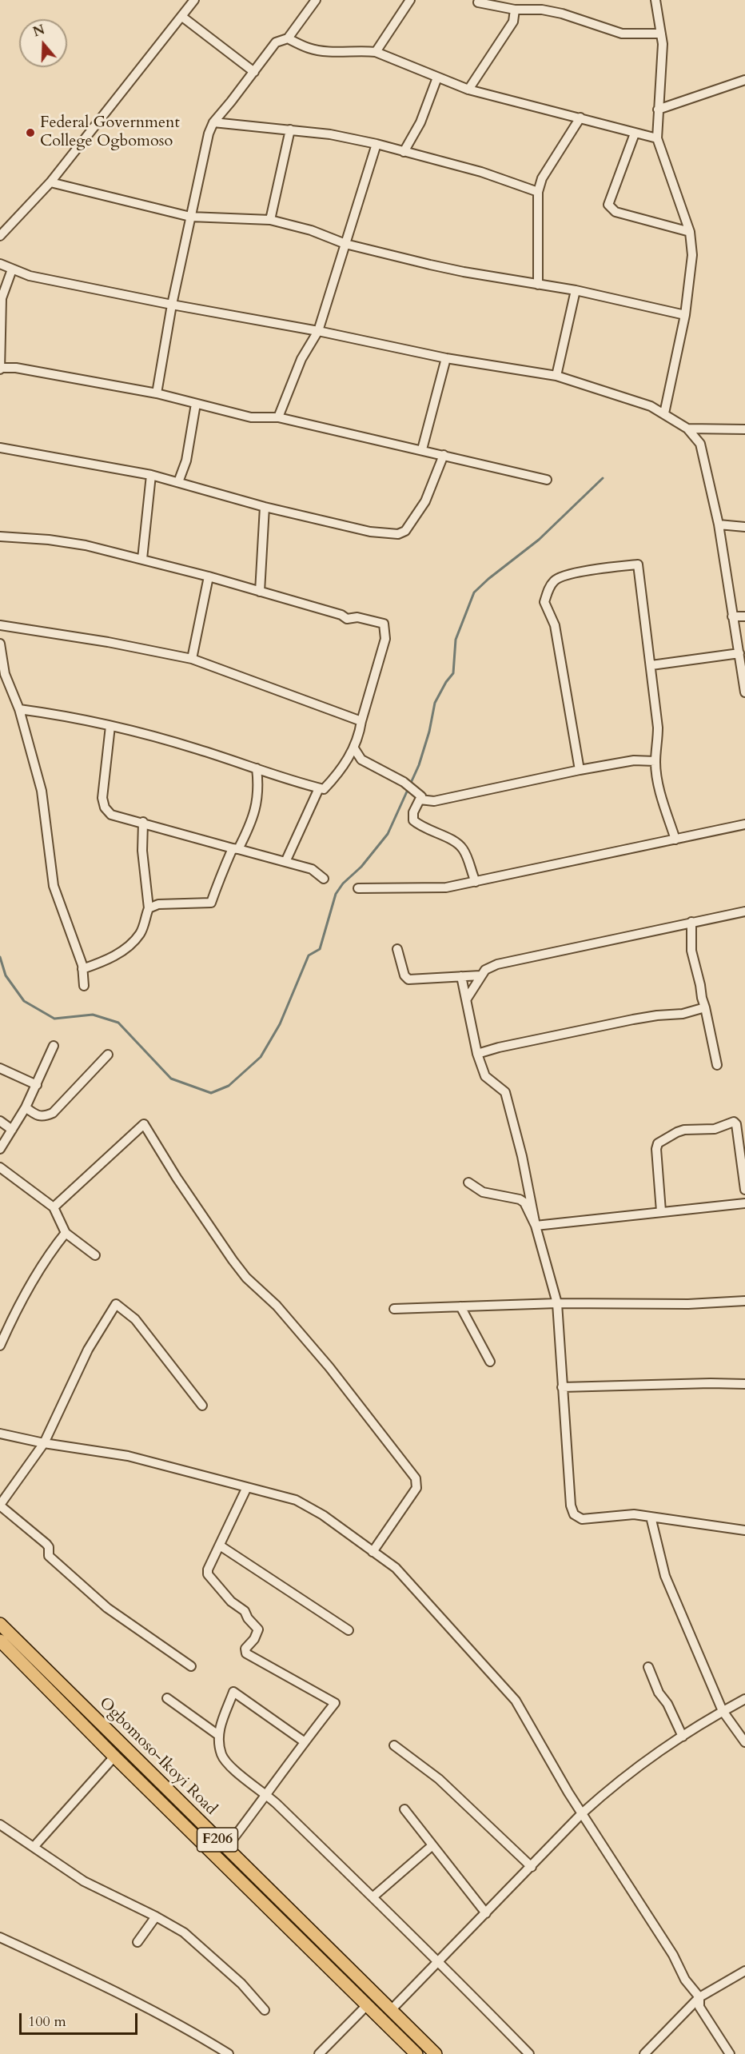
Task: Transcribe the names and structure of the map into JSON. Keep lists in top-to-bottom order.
{
  "streets": {
    "main road": ["Ogbomoso-Ikoyi Road", "F206"]
  },
  "places": ["Federal Government College Ogbomoso"],
  "scale_bar": "100 m",
  "north": "top"
}
